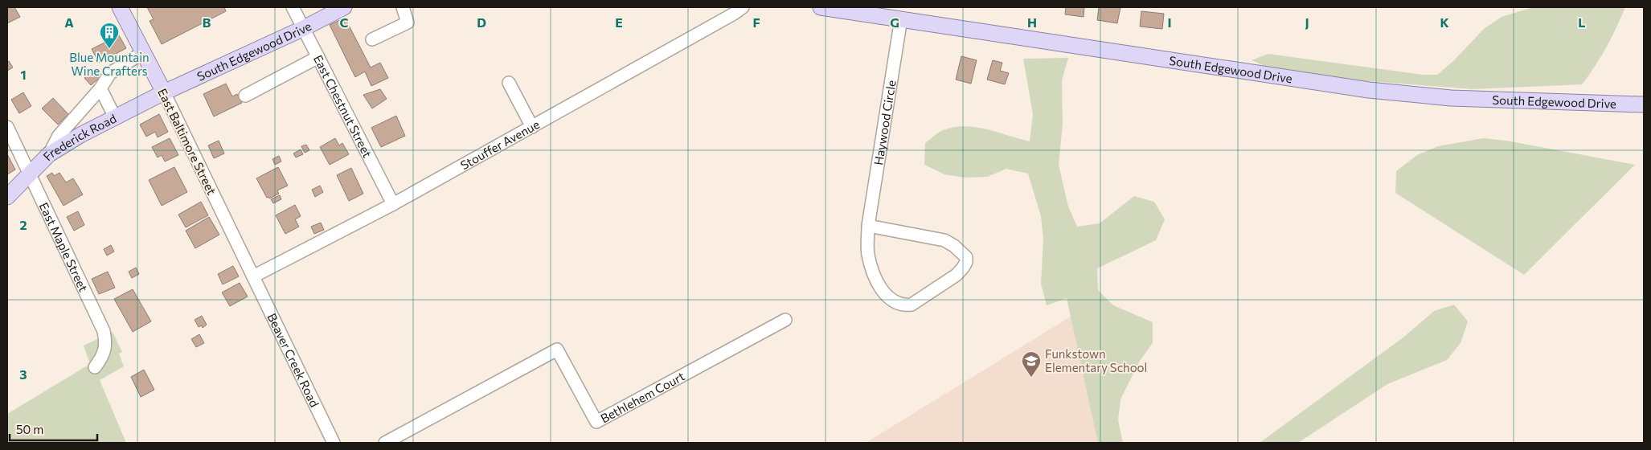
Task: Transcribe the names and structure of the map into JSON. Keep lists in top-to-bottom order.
{
  "streets": {
    "main road": ["South Edgewood Drive", "Frederick Road", "East Baltimore Street"],
    "street": [
      "East Chestnut Street",
      "Haywood Circle",
      "Stouffer Avenue",
      "East Maple Street",
      "Beaver Creek Road",
      "Bethlehem Court"
    ]
  },
  "crossings": [
    ["South Edgewood Drive", "East Chestnut Street"],
    ["South Edgewood Drive", "Haywood Circle"],
    ["South Edgewood Drive", "Frederick Road"],
    ["South Edgewood Drive", "East Baltimore Street"],
    ["East Chestnut Street", "Stouffer Avenue"],
    ["Frederick Road", "East Baltimore Street"],
    ["Frederick Road", "East Maple Street"],
    ["East Baltimore Street", "Stouffer Avenue"],
    ["East Baltimore Street", "Beaver Creek Road"],
    ["Stouffer Avenue", "Beaver Creek Road"]
  ],
  "places": {
    "building": ["Blue Mountain Wine Crafters"],
    "school or university": ["Funkstown Elementary School"]
  },
  "scale_bar": "50 m",
  "grid": {
    "columns": [
      "A",
      "B",
      "C",
      "D",
      "E",
      "F",
      "G",
      "H",
      "I",
      "J",
      "K",
      "L"
    ],
    "rows": ["1", "2", "3"]
  }
}
